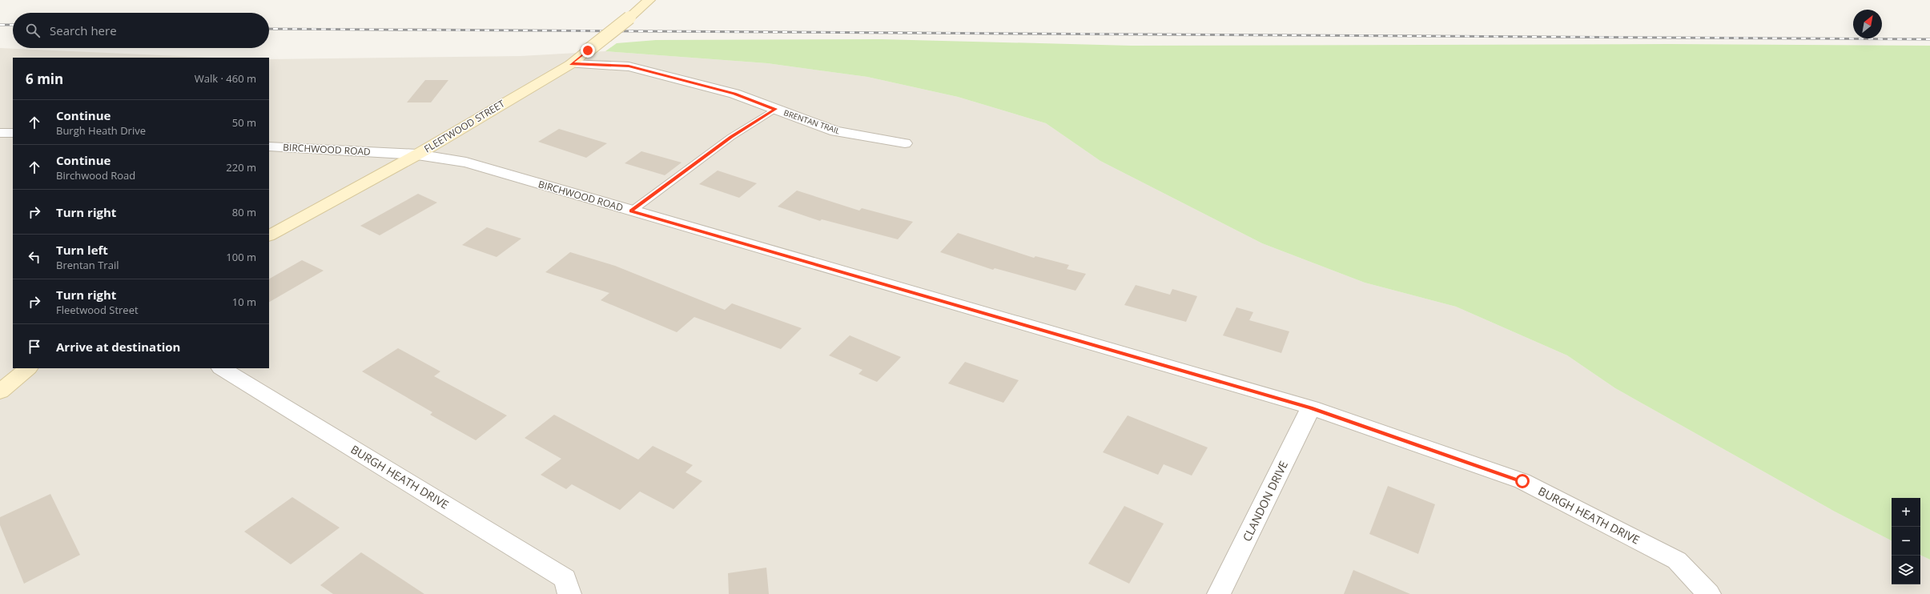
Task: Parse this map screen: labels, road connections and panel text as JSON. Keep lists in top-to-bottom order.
{
  "streets": {
    "street": [
      "BRENTAN TRAIL",
      "FLEETWOOD STREET",
      "BIRCHWOOD ROAD",
      "BURGH HEATH DRIVE",
      "CLANDON DRIVE"
    ]
  },
  "crossings": [
    ["BRENTAN TRAIL", "FLEETWOOD STREET"],
    ["FLEETWOOD STREET", "BIRCHWOOD ROAD"],
    ["BIRCHWOOD ROAD", "BURGH HEATH DRIVE"],
    ["BIRCHWOOD ROAD", "CLANDON DRIVE"],
    ["BURGH HEATH DRIVE", "CLANDON DRIVE"]
  ],
  "north": "top right",
  "page": {
    "search": "Search here",
    "heading": ["6 min", "Walk · 460 m"],
    "list": [
      ["Continue", "Burgh Heath Drive", "50 m"],
      ["Continue", "Birchwood Road", "220 m"],
      ["Turn right", "80 m"],
      ["Turn left", "Brentan Trail", "100 m"],
      ["Turn right", "Fleetwood Street", "10 m"],
      "Arrive at destination"
    ],
    "map_buttons": ["+", "−"]
  }
}
